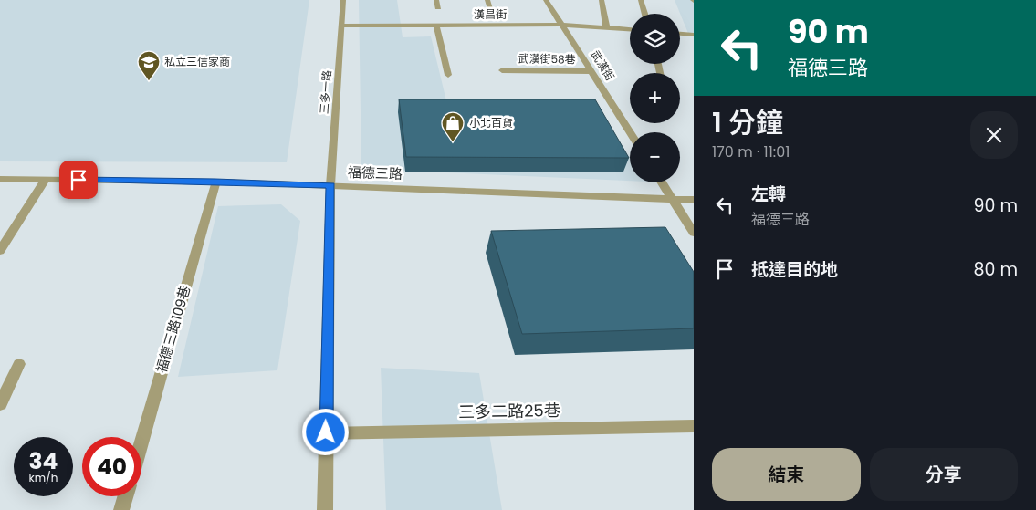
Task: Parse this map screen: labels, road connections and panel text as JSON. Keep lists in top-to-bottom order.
{
  "streets": {
    "street": [
      "漢昌街",
      "武漢街58巷",
      "武漢街",
      "三多一路",
      "福德三路",
      "福德三路109巷",
      "三多二路25巷"
    ]
  },
  "crossings": [
    ["漢昌街", "武漢街"],
    ["漢昌街", "三多一路"],
    ["武漢街58巷", "武漢街"],
    ["三多一路", "福德三路"],
    ["三多一路", "三多二路25巷"],
    ["福德三路", "福德三路109巷"]
  ],
  "places": {
    "school or university": ["私立三信家商"],
    "shop": ["小北百貨"]
  },
  "page": {
    "turn": ["90 m", "福德三路"],
    "map_buttons": ["+", "−"],
    "heading": ["1 分鐘", "170 m · 11:01"],
    "list": [
      {
        "name": "左轉",
        "note": "福德三路",
        "value": "90 m"
      },
      {
        "name": "抵達目的地",
        "value": "80 m"
      }
    ],
    "speed": "34 km/h",
    "limit": "40",
    "buttons": ["結束", "分享"]
  }
}
